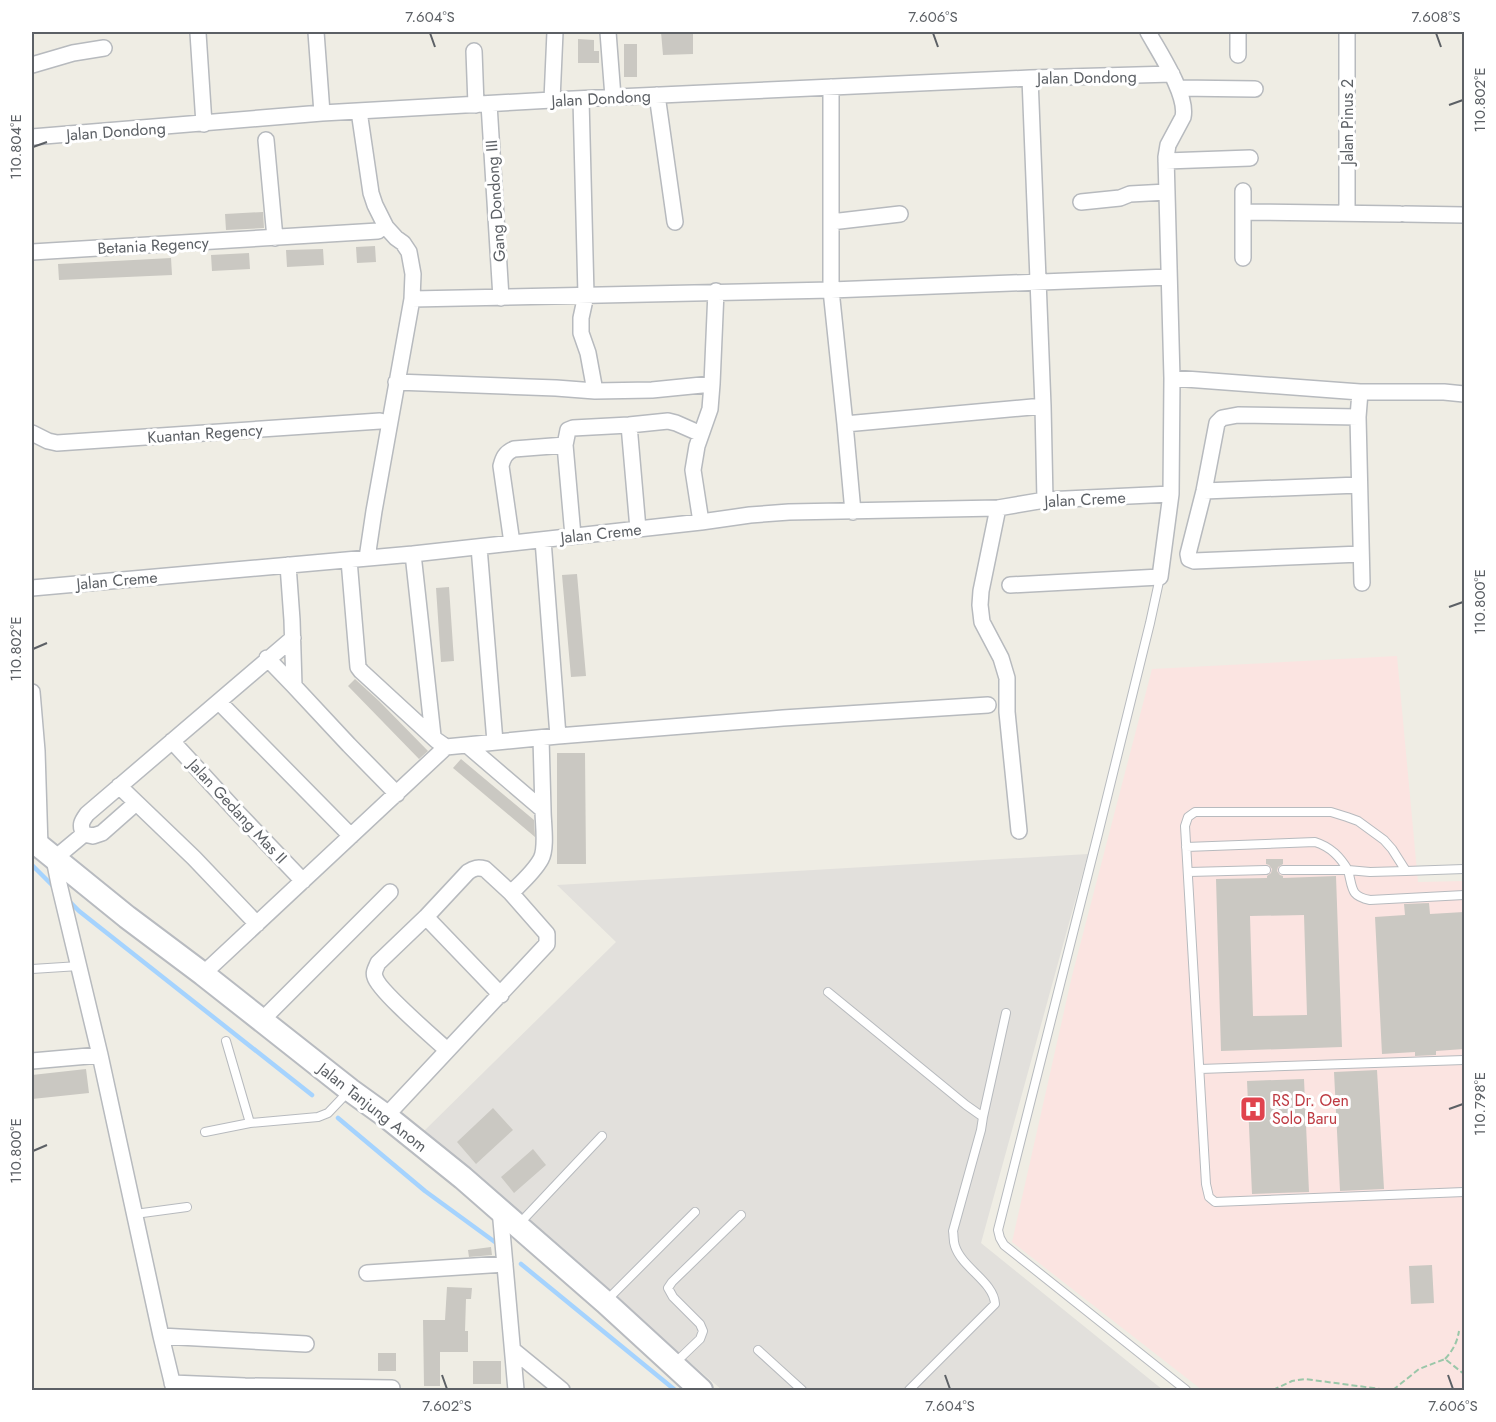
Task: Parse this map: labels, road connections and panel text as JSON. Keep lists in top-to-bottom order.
{
  "streets": {
    "main road": ["Jalan Tanjung Anom"],
    "street": [
      "Jalan Dondong",
      "Jalan Pinus 2",
      "Gang Dondong III",
      "Betania Regency",
      "Kuantan Regency",
      "Jalan Creme",
      "Jalan Gedang Mas II"
    ]
  },
  "crossings": [
    ["Jalan Dondong", "Gang Dondong III"]
  ],
  "places": {
    "hospital": ["RS Dr. Oen Solo Baru"]
  },
  "coordinates": [
    "7.604°S",
    "7.606°S",
    "7.608°S",
    "110.802°E",
    "110.804°E",
    "110.800°E",
    "110.798°E",
    "7.602°S"
  ]
}
